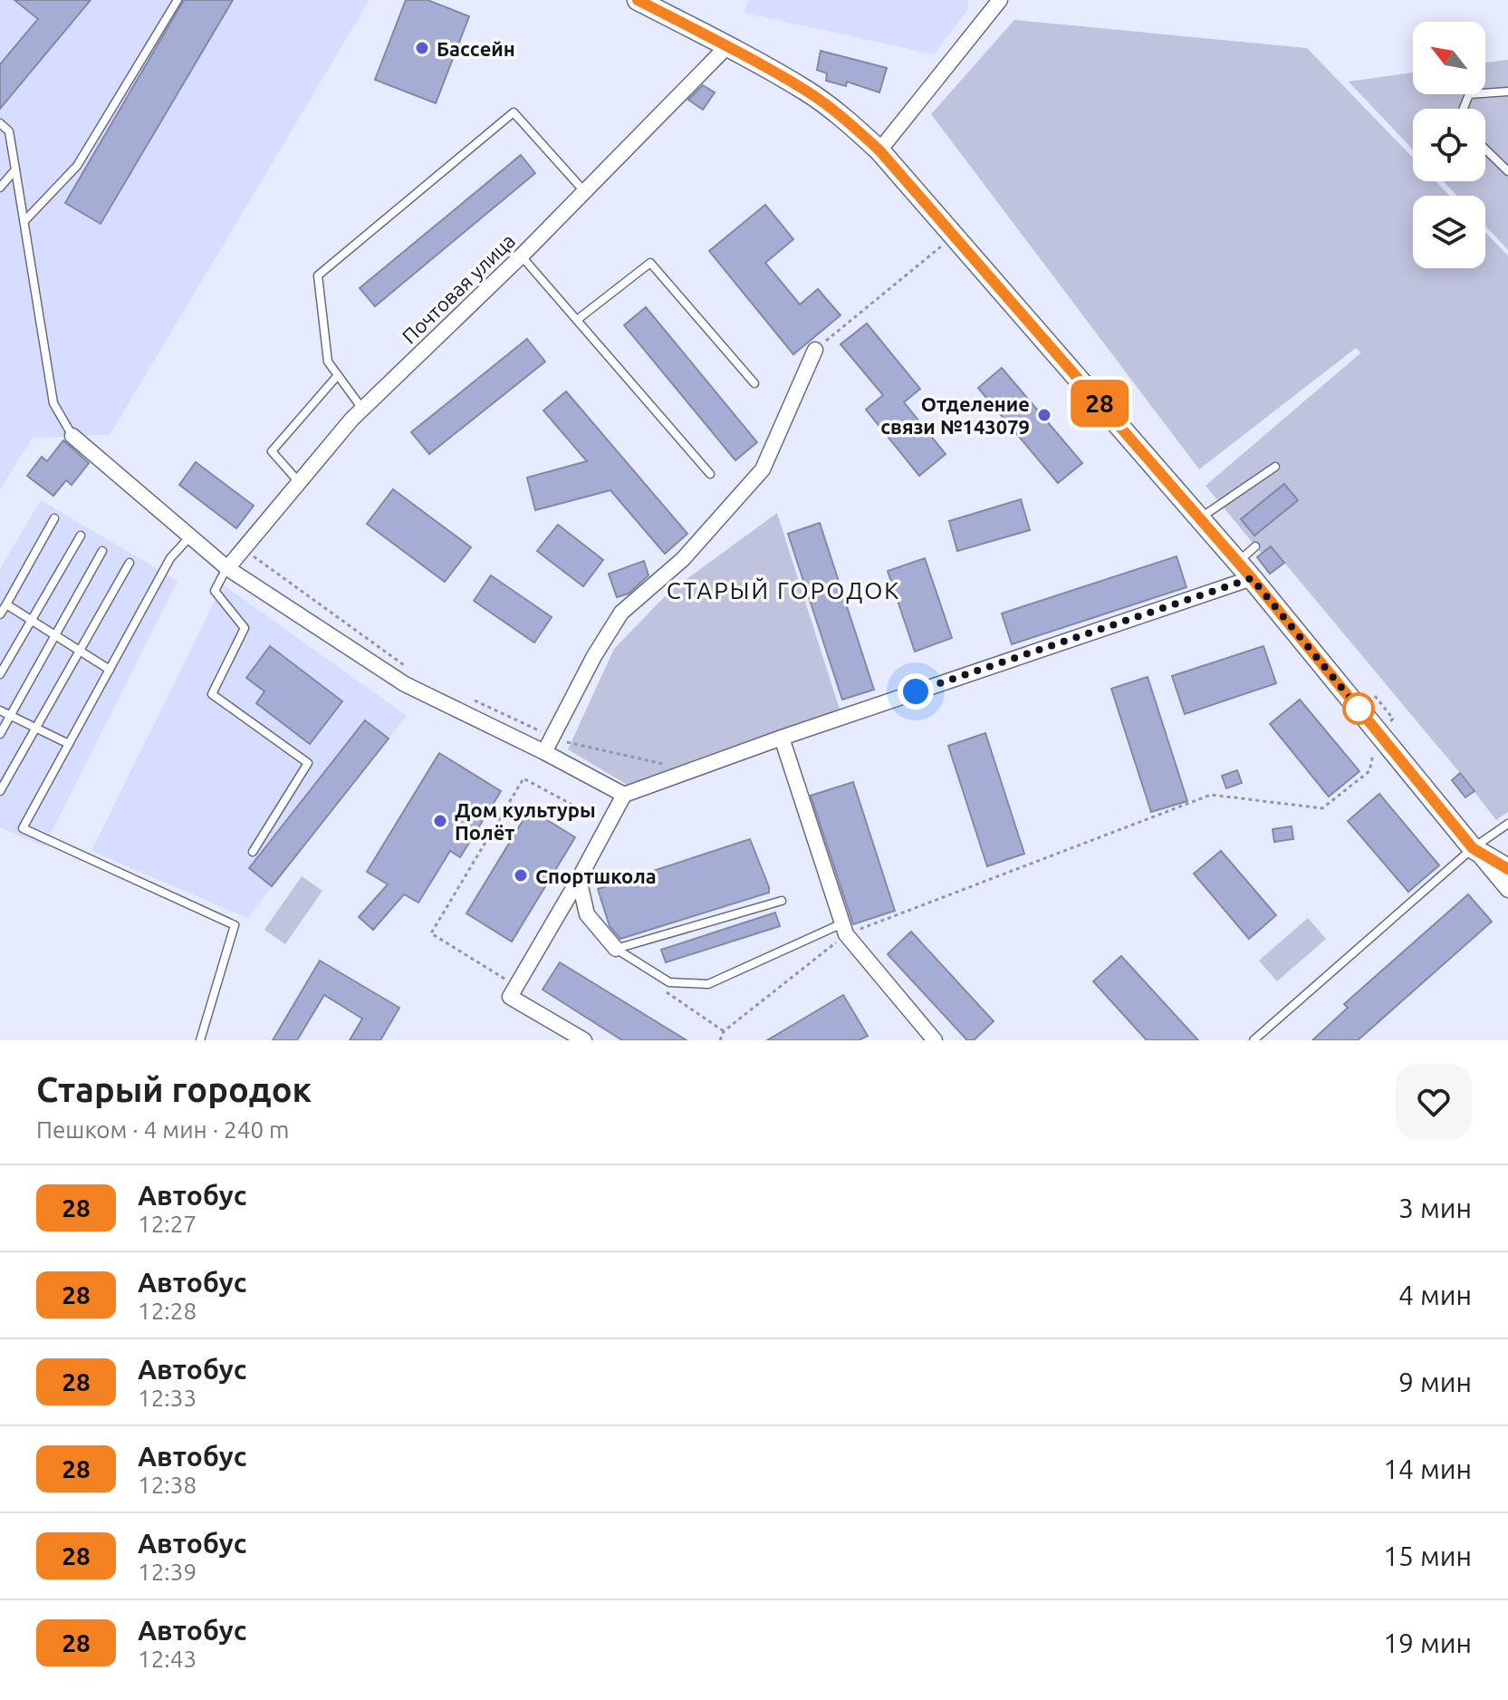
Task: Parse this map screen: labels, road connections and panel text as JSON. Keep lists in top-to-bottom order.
{
  "streets": {
    "street": ["Почтовая улица"]
  },
  "districts": ["СТАРЫЙ ГОРОДОК"],
  "places": [
    "Бассейн",
    "Отделение связи №143079",
    "Дом культуры Полёт",
    "Спортшкола"
  ],
  "lines": ["bus line 28"],
  "north": "top left",
  "page": {
    "on_map": "28",
    "heading": ["Старый городок", "Пешком · 4 мин · 240 m"],
    "list": [
      {
        "mark": "28",
        "name": "Автобус",
        "note": "12:27",
        "value": "3 мин"
      },
      {
        "mark": "28",
        "name": "Автобус",
        "note": "12:28",
        "value": "4 мин"
      },
      {
        "mark": "28",
        "name": "Автобус",
        "note": "12:33",
        "value": "9 мин"
      },
      {
        "mark": "28",
        "name": "Автобус",
        "note": "12:38",
        "value": "14 мин"
      },
      {
        "mark": "28",
        "name": "Автобус",
        "note": "12:39",
        "value": "15 мин"
      },
      {
        "mark": "28",
        "name": "Автобус",
        "note": "12:43",
        "value": "19 мин"
      }
    ]
  }
}
